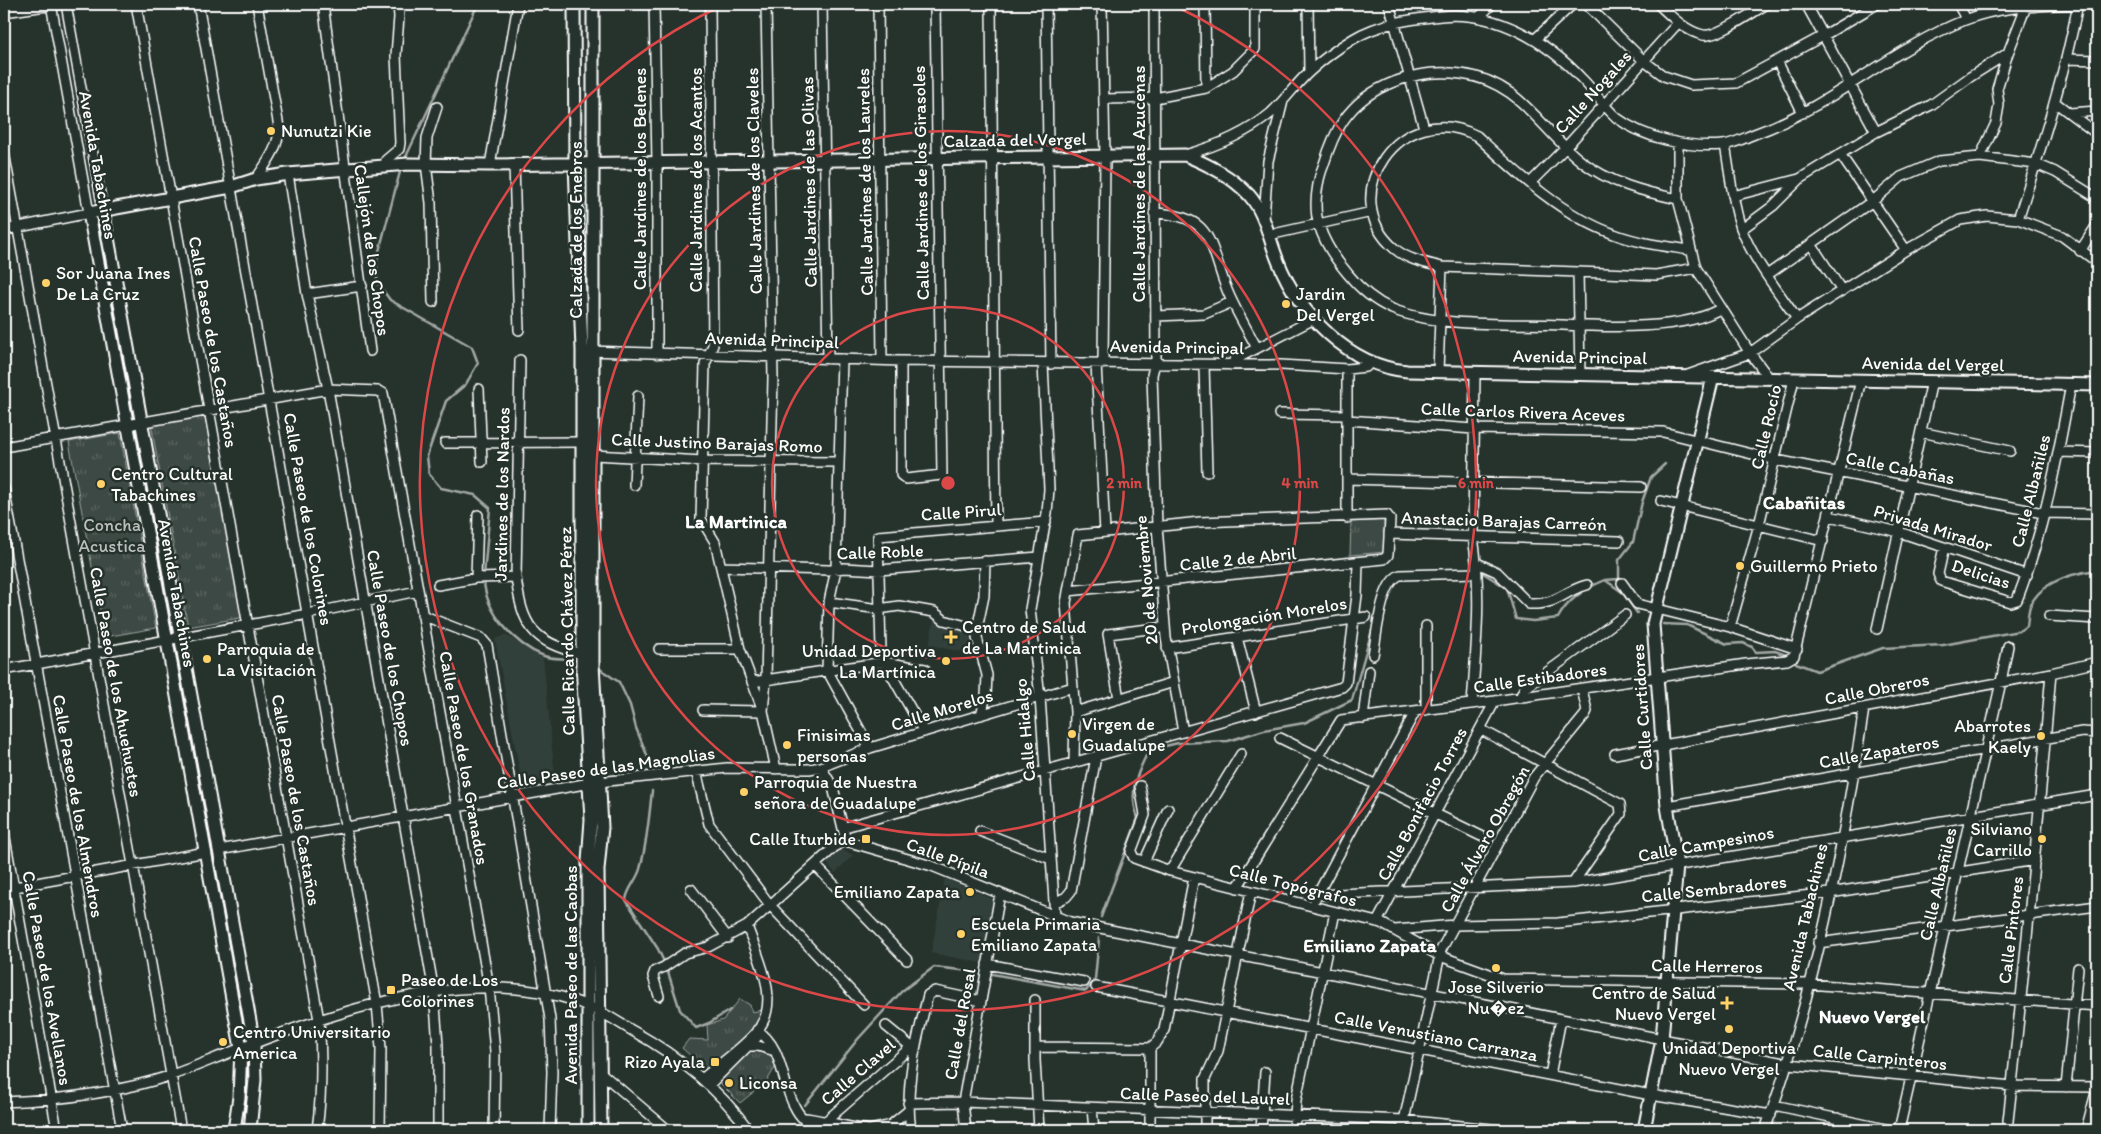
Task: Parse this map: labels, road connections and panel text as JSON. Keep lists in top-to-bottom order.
{
  "streets": {
    "street": [
      "Calle Nogales",
      "Calzada del Vergel",
      "Avenida Tabachines",
      "Calle Jardines de los Belenes",
      "Calle Jardines de los Acantos",
      "Calle Jardines de los Claveles",
      "Calle Jardines de las Olivas",
      "Calle Jardines de los Laureles",
      "Calle Jardines de los Girasoles",
      "Calle Jardines de las Azucenas",
      "Calzada de los Enebros",
      "Callejón de los Chopos",
      "Avenida Principal",
      "Calle Paseo de los Castaños",
      "Avenida del Vergel",
      "Calle Carlos Rivera Aceves",
      "Calle Rocío",
      "Calle Justino Barajas Romo",
      "Calle Cabañas",
      "Calle Albañiles",
      "Jardines de los Nardos",
      "Calle Pirul",
      "Calle Paseo de los Colorines",
      "Anastacio Barajas Carreón",
      "Privada Mirador",
      "Calle Roble",
      "Calle 2 de Abril",
      "Delicias",
      "20 de Noviembre",
      "Prolongación Morelos",
      "Calle Ricardo Chávez Pérez",
      "Calle Paseo de los Chopos",
      "Calle Estibadores",
      "Calle Paseo de los Ahuehuetes",
      "Calle Obreros",
      "Calle Curtidores",
      "Calle Morelos",
      "Calle Hidalgo",
      "Calle Zapateros",
      "Calle Paseo de los Granados",
      "Calle Paseo de las Magnolias",
      "Calle Bonifacio Torres",
      "Calle Paseo de los Almendros",
      "Calle Álvaro Obregón",
      "Calle Campesinos",
      "Calle Pípila",
      "Calle Topógrafos",
      "Calle Sembradores",
      "Calle Pintores",
      "Calle Herreros",
      "Avenida Paseo de las Caobas",
      "Calle Paseo de los Avellanos",
      "Calle del Rosal",
      "Calle Venustiano Carranza",
      "Calle Carpinteros",
      "Calle Clavel",
      "Calle Paseo del Laurel"
    ]
  },
  "crossings": [
    ["Calzada del Vergel", "Avenida Tabachines"],
    ["Calzada del Vergel", "Calle Jardines de los Belenes"],
    ["Calzada del Vergel", "Calle Jardines de los Acantos"],
    ["Calzada del Vergel", "Calle Jardines de los Claveles"],
    ["Calzada del Vergel", "Calle Jardines de las Olivas"],
    ["Calzada del Vergel", "Calle Jardines de los Laureles"],
    ["Calzada del Vergel", "Calle Jardines de los Girasoles"],
    ["Calzada del Vergel", "Calle Jardines de las Azucenas"],
    ["Calzada del Vergel", "Calzada de los Enebros"],
    ["Calzada del Vergel", "Callejón de los Chopos"],
    ["Calzada del Vergel", "Calle Paseo de los Castaños"],
    ["Calzada del Vergel", "Calle Paseo de los Colorines"],
    ["Calzada del Vergel", "Calle Paseo de los Chopos"],
    ["Calzada del Vergel", "Calle Hidalgo"],
    ["Avenida Tabachines", "Calle Obreros"],
    ["Avenida Tabachines", "Calle Zapateros"],
    ["Avenida Tabachines", "Calle Paseo de las Magnolias"],
    ["Avenida Tabachines", "Calle Campesinos"],
    ["Avenida Tabachines", "Calle Sembradores"],
    ["Avenida Tabachines", "Calle Herreros"],
    ["Avenida Tabachines", "Calle Venustiano Carranza"],
    ["Avenida Tabachines", "Calle Carpinteros"],
    ["Calle Jardines de los Belenes", "Avenida Principal"],
    ["Calle Jardines de los Acantos", "Calle Jardines de los Claveles"],
    ["Calle Jardines de los Acantos", "Avenida Principal"],
    ["Calle Jardines de los Acantos", "Calle Justino Barajas Romo"],
    ["Calle Jardines de los Acantos", "Calle Roble"],
    ["Calle Jardines de los Claveles", "Avenida Principal"],
    ["Calle Jardines de los Claveles", "Calle Justino Barajas Romo"],
    ["Calle Jardines de los Claveles", "Calle Roble"],
    ["Calle Jardines de las Olivas", "Avenida Principal"],
    ["Calle Jardines de los Laureles", "Avenida Principal"],
    ["Calle Jardines de los Girasoles", "Avenida Principal"],
    ["Calle Jardines de las Azucenas", "Avenida Principal"],
    ["Calle Jardines de las Azucenas", "20 de Noviembre"],
    ["Calzada de los Enebros", "Avenida Principal"],
    ["Calzada de los Enebros", "Calle Justino Barajas Romo"],
    ["Calzada de los Enebros", "Calle Ricardo Chávez Pérez"],
    ["Avenida Principal", "Avenida del Vergel"],
    ["Avenida Principal", "20 de Noviembre"],
    ["Avenida Principal", "Calle Curtidores"],
    ["Avenida Principal", "Calle Hidalgo"],
    ["Calle Paseo de los Castaños", "Calle Paseo de las Magnolias"],
    ["Avenida del Vergel", "Calle Rocío"],
    ["Avenida del Vergel", "Calle Albañiles"],
    ["Calle Carlos Rivera Aceves", "Calle Cabañas"],
    ["Calle Carlos Rivera Aceves", "Calle Curtidores"],
    ["Calle Rocío", "Calle Cabañas"],
    ["Calle Justino Barajas Romo", "Calle Ricardo Chávez Pérez"],
    ["Calle Cabañas", "Calle Albañiles"],
    ["Calle Cabañas", "Calle Curtidores"],
    ["Calle Albañiles", "Privada Mirador"],
    ["Calle Albañiles", "Delicias"],
    ["Calle Albañiles", "Calle Obreros"],
    ["Calle Albañiles", "Calle Zapateros"],
    ["Calle Albañiles", "Calle Campesinos"],
    ["Calle Albañiles", "Calle Sembradores"],
    ["Calle Albañiles", "Calle Herreros"],
    ["Calle Albañiles", "Calle Carpinteros"],
    ["Jardines de los Nardos", "Calle Ricardo Chávez Pérez"],
    ["Calle Pirul", "Calle Roble"],
    ["Calle Pirul", "Calle Hidalgo"],
    ["Calle Paseo de los Colorines", "Calle Paseo de las Magnolias"],
    ["Anastacio Barajas Carreón", "Calle 2 de Abril"],
    ["Privada Mirador", "Delicias"],
    ["Calle Roble", "Calle Hidalgo"],
    ["Calle 2 de Abril", "20 de Noviembre"],
    ["20 de Noviembre", "Prolongación Morelos"],
    ["Calle Ricardo Chávez Pérez", "Calle Paseo de las Magnolias"],
    ["Calle Ricardo Chávez Pérez", "Avenida Paseo de las Caobas"],
    ["Calle Paseo de los Chopos", "Calle Paseo de los Granados"],
    ["Calle Paseo de los Chopos", "Calle Paseo de las Magnolias"],
    ["Calle Estibadores", "Calle Curtidores"],
    ["Calle Estibadores", "Calle Bonifacio Torres"],
    ["Calle Estibadores", "Calle Álvaro Obregón"],
    ["Calle Obreros", "Calle Curtidores"],
    ["Calle Obreros", "Calle Pintores"],
    ["Calle Curtidores", "Calle Zapateros"],
    ["Calle Curtidores", "Calle Campesinos"],
    ["Calle Curtidores", "Calle Sembradores"],
    ["Calle Curtidores", "Calle Herreros"],
    ["Calle Curtidores", "Calle Venustiano Carranza"],
    ["Calle Curtidores", "Calle Carpinteros"],
    ["Calle Morelos", "Calle Hidalgo"],
    ["Calle Morelos", "Calle Paseo de las Magnolias"],
    ["Calle Hidalgo", "Calle Pípila"],
    ["Calle Zapateros", "Calle Pintores"],
    ["Calle Paseo de los Granados", "Calle Paseo de las Magnolias"],
    ["Calle Bonifacio Torres", "Calle Campesinos"],
    ["Calle Bonifacio Torres", "Calle Topógrafos"],
    ["Calle Álvaro Obregón", "Calle Campesinos"],
    ["Calle Álvaro Obregón", "Calle Pípila"],
    ["Calle Álvaro Obregón", "Calle Topógrafos"],
    ["Calle Álvaro Obregón", "Calle Sembradores"],
    ["Calle Álvaro Obregón", "Calle Herreros"],
    ["Calle Álvaro Obregón", "Calle Venustiano Carranza"],
    ["Calle Álvaro Obregón", "Calle Carpinteros"],
    ["Calle Álvaro Obregón", "Calle Paseo del Laurel"],
    ["Calle Campesinos", "Calle Pintores"],
    ["Calle Pípila", "Calle del Rosal"],
    ["Calle Pípila", "Calle Carpinteros"],
    ["Calle Topógrafos", "Calle Sembradores"],
    ["Calle Topógrafos", "Calle Herreros"],
    ["Calle Sembradores", "Calle Pintores"],
    ["Calle Pintores", "Calle Herreros"],
    ["Calle Pintores", "Calle Carpinteros"],
    ["Calle del Rosal", "Calle Paseo del Laurel"]
  ],
  "districts": [
    "Cabañitas",
    "La Martinica",
    "Emiliano Zapata",
    "Nuevo Vergel"
  ],
  "parks": ["Concha Acustica"],
  "places": {
    "other": [
      "Nunutzi Kie",
      "Sor Juana Ines De La Cruz",
      "Jardin Del Vergel",
      "Centro Cultural Tabachines",
      "Guillermo Prieto",
      "Parroquia de La Visitación",
      "Unidad Deportiva La Martínica",
      "Virgen de Guadalupe",
      "Abarrotes Kaely",
      "Finisimas personas",
      "Parroquia de Nuestra señora de Guadalupe",
      "Silviano Carrillo",
      "Emiliano Zapata",
      "Escuela Primaria Emiliano Zapata",
      "Jose Silverio Nu�ez",
      "Unidad Deportiva Nuevo Vergel",
      "Centro Universitario America",
      "Liconsa"
    ],
    "health": ["Centro de Salud de La Martinica", "Centro de Salud Nuevo Vergel"],
    "transit": ["Calle Iturbide", "Paseo de Los Colorines", "Rizo Ayala"]
  },
  "rings": ["2 min", "4 min", "6 min"]
}
